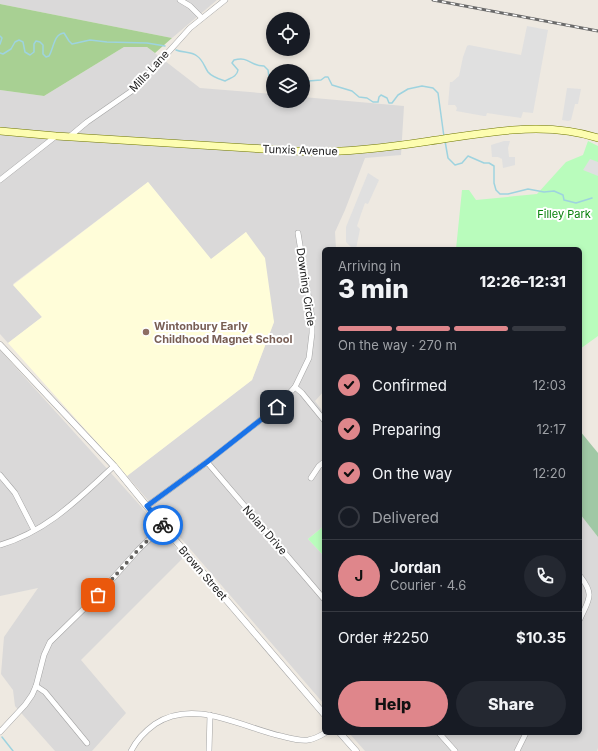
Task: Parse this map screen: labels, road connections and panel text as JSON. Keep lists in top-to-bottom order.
{
  "streets": {
    "main road": ["Tunxis Avenue"],
    "street": [
      "Mills Lane",
      "Downing Circle",
      "Nolan Drive",
      "Brown Street"
    ]
  },
  "crossings": [
    ["Mills Lane", "Tunxis Avenue"],
    ["Downing Circle", "Nolan Drive"],
    ["Downing Circle", "Brown Street"]
  ],
  "parks": ["Filley Park"],
  "places": ["Wintonbury Early Childhood Magnet School"],
  "page": {
    "heading": ["3 min", "Arriving in", "12:26–12:31"],
    "panel": [
      "Jordan",
      "Courier · 4.6",
      "Order #2250",
      "$10.35"
    ],
    "bar": "On the way · 270 m",
    "list": [
      ["Confirmed", "12:03"],
      ["Preparing", "12:17"],
      ["On the way", "12:20"],
      "Delivered"
    ],
    "round": "J",
    "buttons": ["Help", "Share"]
  }
}
